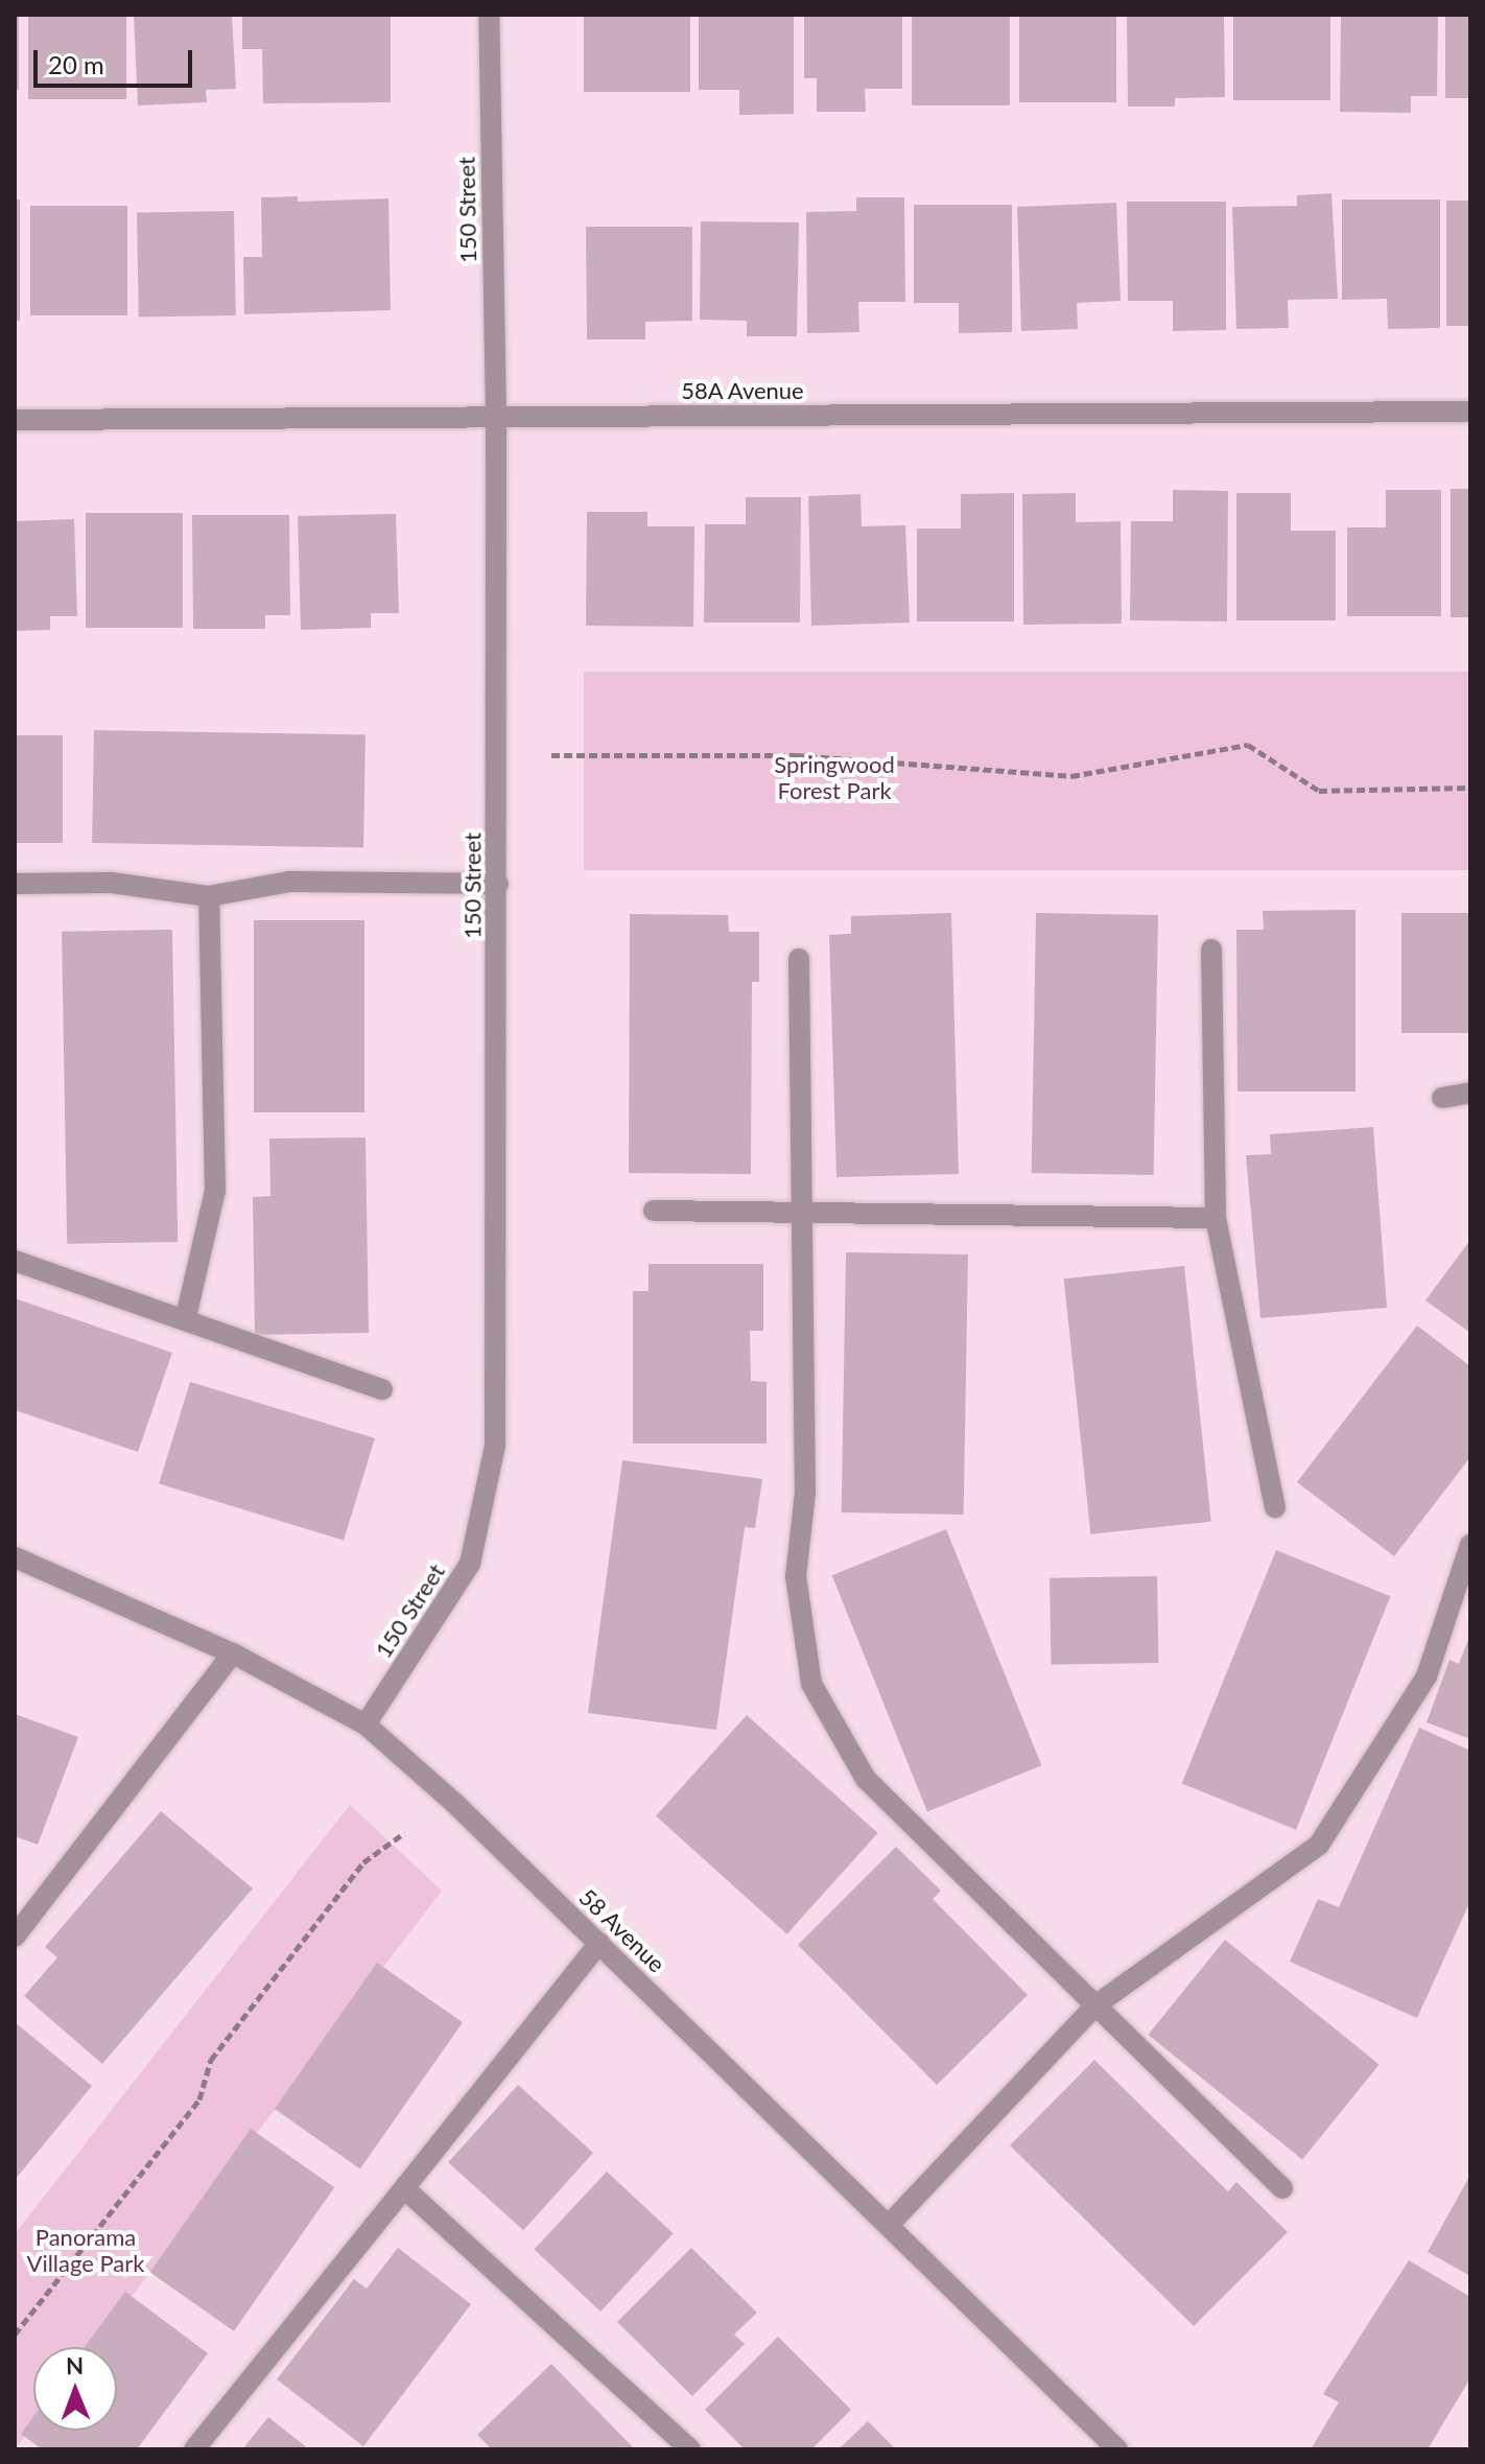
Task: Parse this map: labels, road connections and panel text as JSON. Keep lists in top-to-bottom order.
{
  "streets": {
    "street": ["150 Street", "58A Avenue", "58 Avenue"]
  },
  "crossings": [
    ["150 Street", "58A Avenue"],
    ["150 Street", "58 Avenue"]
  ],
  "parks": ["Springwood Forest Park", "Panorama Village Park"],
  "scale_bar": "20 m",
  "north": "top"
}
